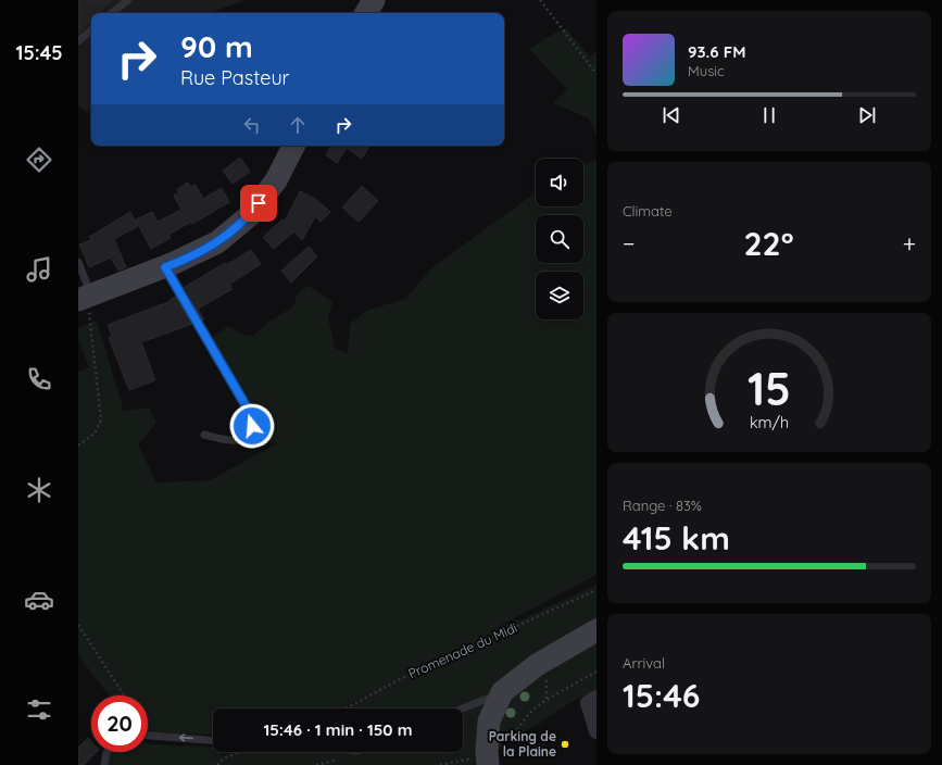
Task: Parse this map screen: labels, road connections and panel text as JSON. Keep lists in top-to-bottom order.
{
  "streets": {
    "path": ["Promenade du Midi"]
  },
  "places": ["Parking de la Plaine"],
  "page": {
    "tabs": "15:45",
    "turn": ["90 m", "Rue Pasteur"],
    "song": ["93.6 FM", "Music"],
    "tile": [
      "Climate",
      ["Range · 83%", "415 km"],
      ["Arrival", "15:46"]
    ],
    "heat": ["−", "22°", "+"],
    "limit": "20",
    "trip": "15:46 · 1 min · 150 m",
    "gauge": ["15", "km/h"]
  }
}
